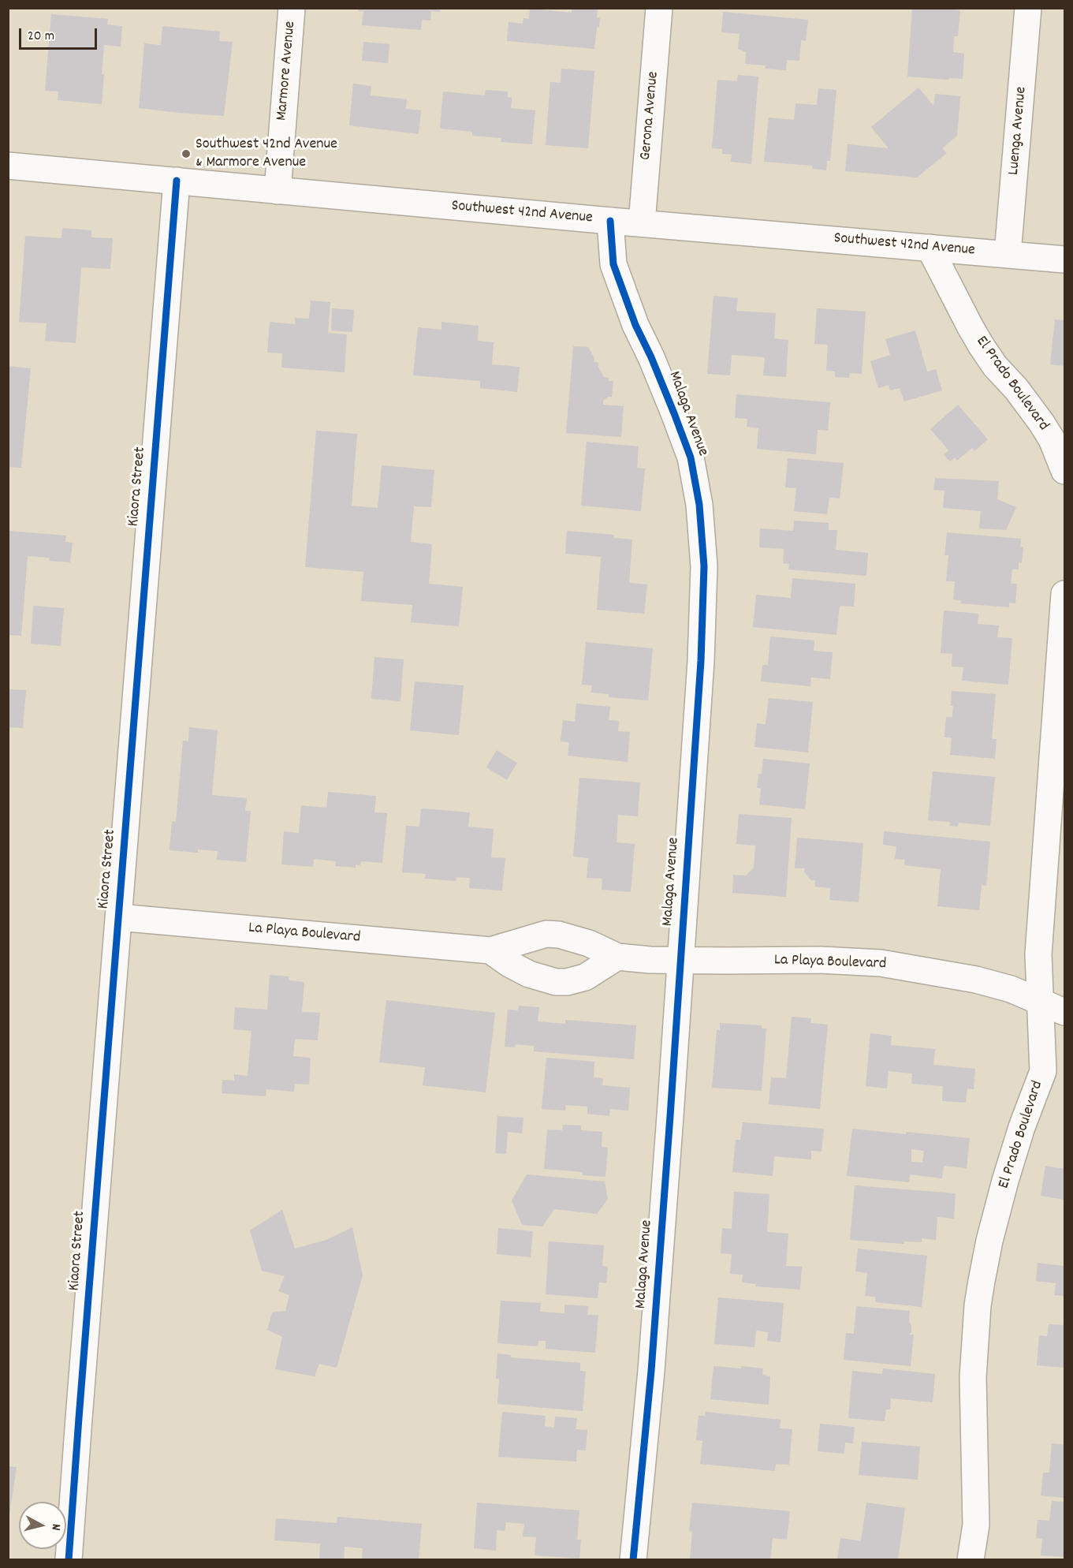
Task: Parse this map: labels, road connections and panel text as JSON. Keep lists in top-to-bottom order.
{
  "streets": {
    "street": [
      "Marmore Avenue",
      "Gerona Avenue",
      "Luenga Avenue",
      "Southwest 42nd Avenue",
      "El Prado Boulevard",
      "Malaga Avenue",
      "Kiaora Street",
      "La Playa Boulevard"
    ]
  },
  "crossings": [
    ["Marmore Avenue", "Southwest 42nd Avenue"],
    ["Gerona Avenue", "Southwest 42nd Avenue"],
    ["Luenga Avenue", "Southwest 42nd Avenue"],
    ["Southwest 42nd Avenue", "El Prado Boulevard"],
    ["Southwest 42nd Avenue", "Malaga Avenue"],
    ["Southwest 42nd Avenue", "Kiaora Street"],
    ["El Prado Boulevard", "La Playa Boulevard"],
    ["Malaga Avenue", "La Playa Boulevard"],
    ["Kiaora Street", "La Playa Boulevard"]
  ],
  "places": ["Southwest 42nd Avenue & Marmore Avenue"],
  "scale_bar": "20 m",
  "north": "right"
}
